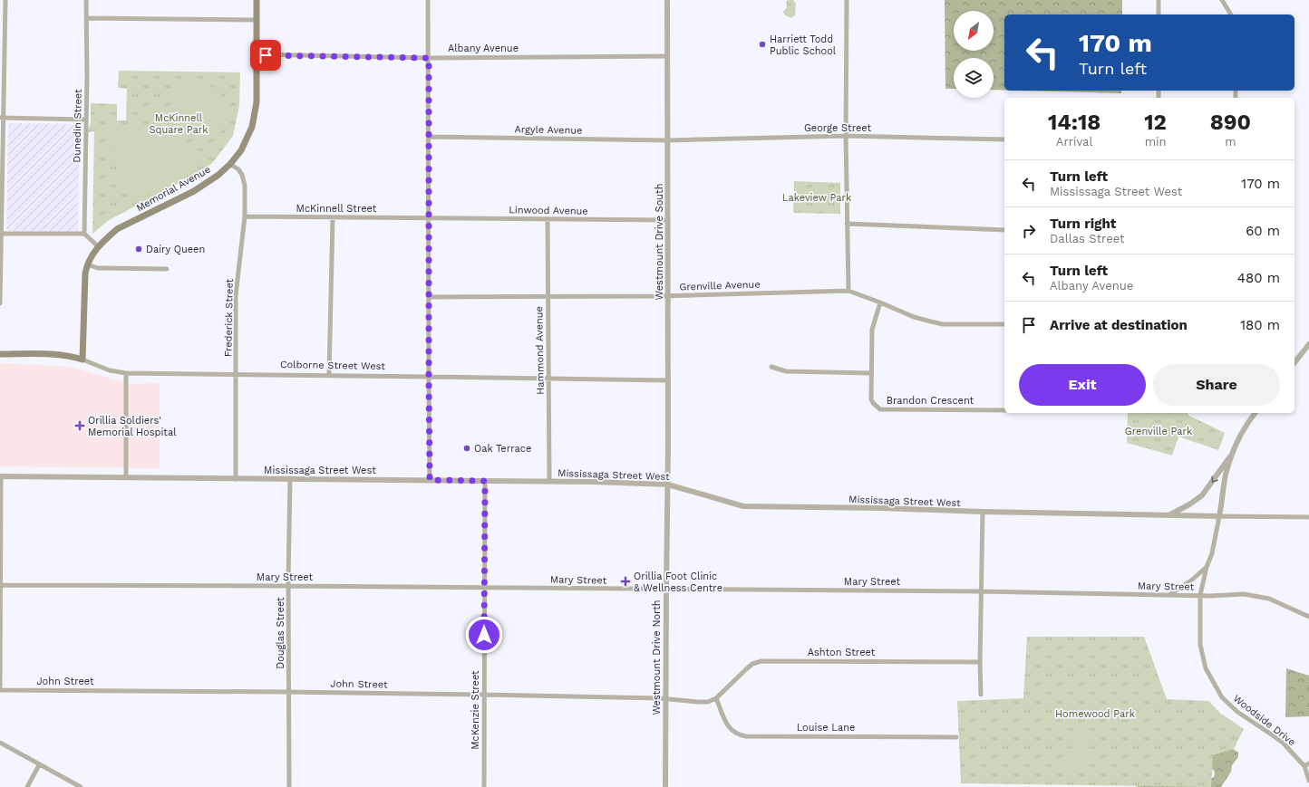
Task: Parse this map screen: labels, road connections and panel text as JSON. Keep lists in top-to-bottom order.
{
  "streets": {
    "main road": ["Memorial Avenue", "Colborne Street West"],
    "street": [
      "Albany Avenue",
      "Dunedin Street",
      "George Street",
      "Argyle Avenue",
      "McKinnell Street",
      "Linwood Avenue",
      "Westmount Drive South",
      "Grenville Avenue",
      "Frederick Street",
      "Hammond Avenue",
      "Brandon Crescent",
      "Mississaga Street West",
      "Mary Street",
      "Douglas Street",
      "Ashton Street",
      "Westmount Drive North",
      "John Street",
      "McKenzie Street",
      "Woodside Drive",
      "Louise Lane"
    ]
  },
  "crossings": [
    ["Albany Avenue", "Memorial Avenue"],
    ["Albany Avenue", "Westmount Drive South"],
    ["George Street", "Argyle Avenue"],
    ["George Street", "Westmount Drive South"],
    ["Argyle Avenue", "Westmount Drive South"],
    ["Memorial Avenue", "Frederick Street"],
    ["Memorial Avenue", "Colborne Street West"],
    ["McKinnell Street", "Linwood Avenue"],
    ["McKinnell Street", "Frederick Street"],
    ["Linwood Avenue", "Westmount Drive South"],
    ["Linwood Avenue", "Hammond Avenue"],
    ["Westmount Drive South", "Grenville Avenue"],
    ["Westmount Drive South", "Colborne Street West"],
    ["Westmount Drive South", "Mississaga Street West"],
    ["Westmount Drive South", "Westmount Drive North"],
    ["Grenville Avenue", "Hammond Avenue"],
    ["Grenville Avenue", "Brandon Crescent"],
    ["Frederick Street", "Colborne Street West"],
    ["Frederick Street", "Mississaga Street West"],
    ["Hammond Avenue", "Colborne Street West"],
    ["Hammond Avenue", "Mississaga Street West"],
    ["Mississaga Street West", "Douglas Street"],
    ["Mississaga Street West", "Westmount Drive North"],
    ["Mississaga Street West", "McKenzie Street"],
    ["Mississaga Street West", "Woodside Drive"],
    ["Mary Street", "Douglas Street"],
    ["Mary Street", "Westmount Drive North"],
    ["Mary Street", "McKenzie Street"],
    ["Mary Street", "Woodside Drive"],
    ["Douglas Street", "John Street"],
    ["Ashton Street", "John Street"],
    ["Ashton Street", "Louise Lane"],
    ["Westmount Drive North", "John Street"],
    ["John Street", "McKenzie Street"],
    ["John Street", "Louise Lane"]
  ],
  "parks": [
    "McKinnell Square Park",
    "Lakeview Park",
    "Grenville Park",
    "Homewood Park"
  ],
  "places": {
    "other": ["Harriett Todd Public School", "Dairy Queen", "Oak Terrace"],
    "health": ["Orillia Soldiers' Memorial Hospital", "Orillia Foot Clinic & Wellness Centre"]
  },
  "north": "bottom left",
  "page": {
    "turn": ["170 m", "Turn left"],
    "eta": [
      "14:18",
      "Arrival",
      "12",
      "min",
      "890",
      "m"
    ],
    "list": [
      {
        "name": "Turn left",
        "note": "Mississaga Street West",
        "value": "170 m"
      },
      {
        "name": "Turn right",
        "note": "Dallas Street",
        "value": "60 m"
      },
      {
        "name": "Turn left",
        "note": "Albany Avenue",
        "value": "480 m"
      },
      {
        "name": "Arrive at destination",
        "value": "180 m"
      }
    ],
    "buttons": ["Exit", "Share"]
  }
}
